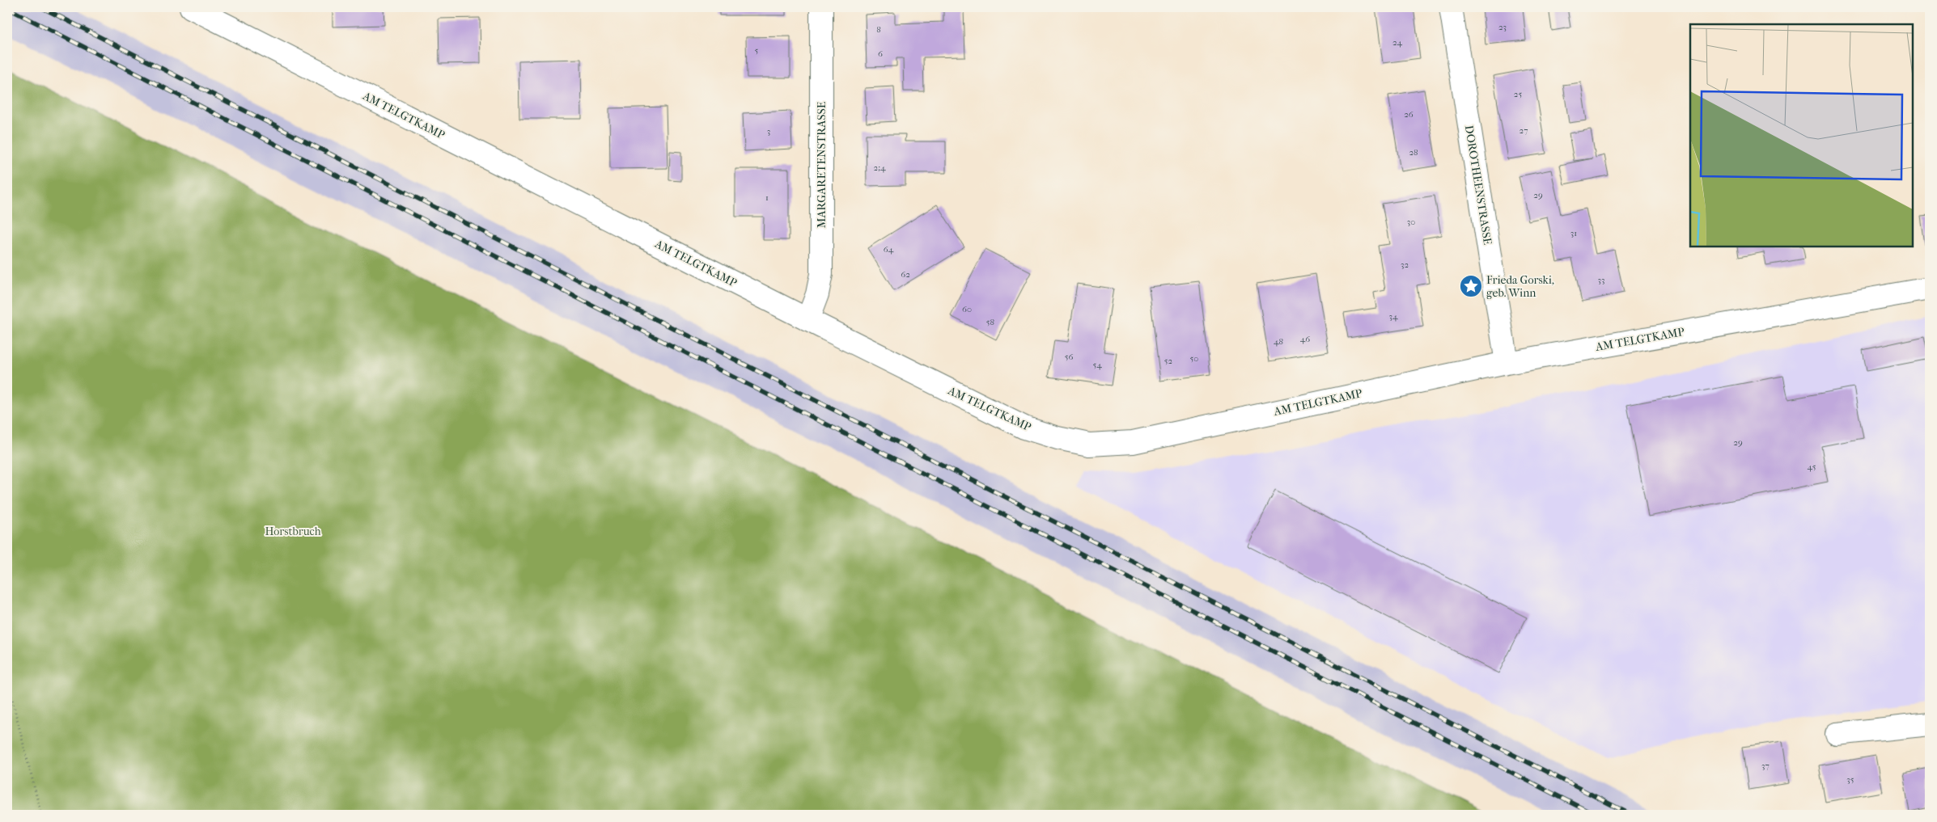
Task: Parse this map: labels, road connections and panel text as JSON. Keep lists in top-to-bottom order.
{
  "streets": {
    "street": ["AM TELGTKAMP", "MARGARETENSTRASSE", "DOROTHEENSTRASSE"]
  },
  "crossings": [
    ["AM TELGTKAMP", "MARGARETENSTRASSE"],
    ["AM TELGTKAMP", "DOROTHEENSTRASSE"]
  ],
  "parks": ["Horstbruch"],
  "places": {
    "place": ["Frieda Gorski, geb. Winn"]
  },
  "house_numbers": [
    "23",
    "8",
    "24",
    "5",
    "6",
    "25",
    "26",
    "27",
    "3",
    "28",
    "2;4",
    "29",
    "1",
    "30",
    "31",
    "64",
    "32",
    "62",
    "33",
    "60",
    "34",
    "58",
    "46",
    "48",
    "56",
    "50",
    "52",
    "54",
    "29",
    "45",
    "37",
    "35"
  ]
}
